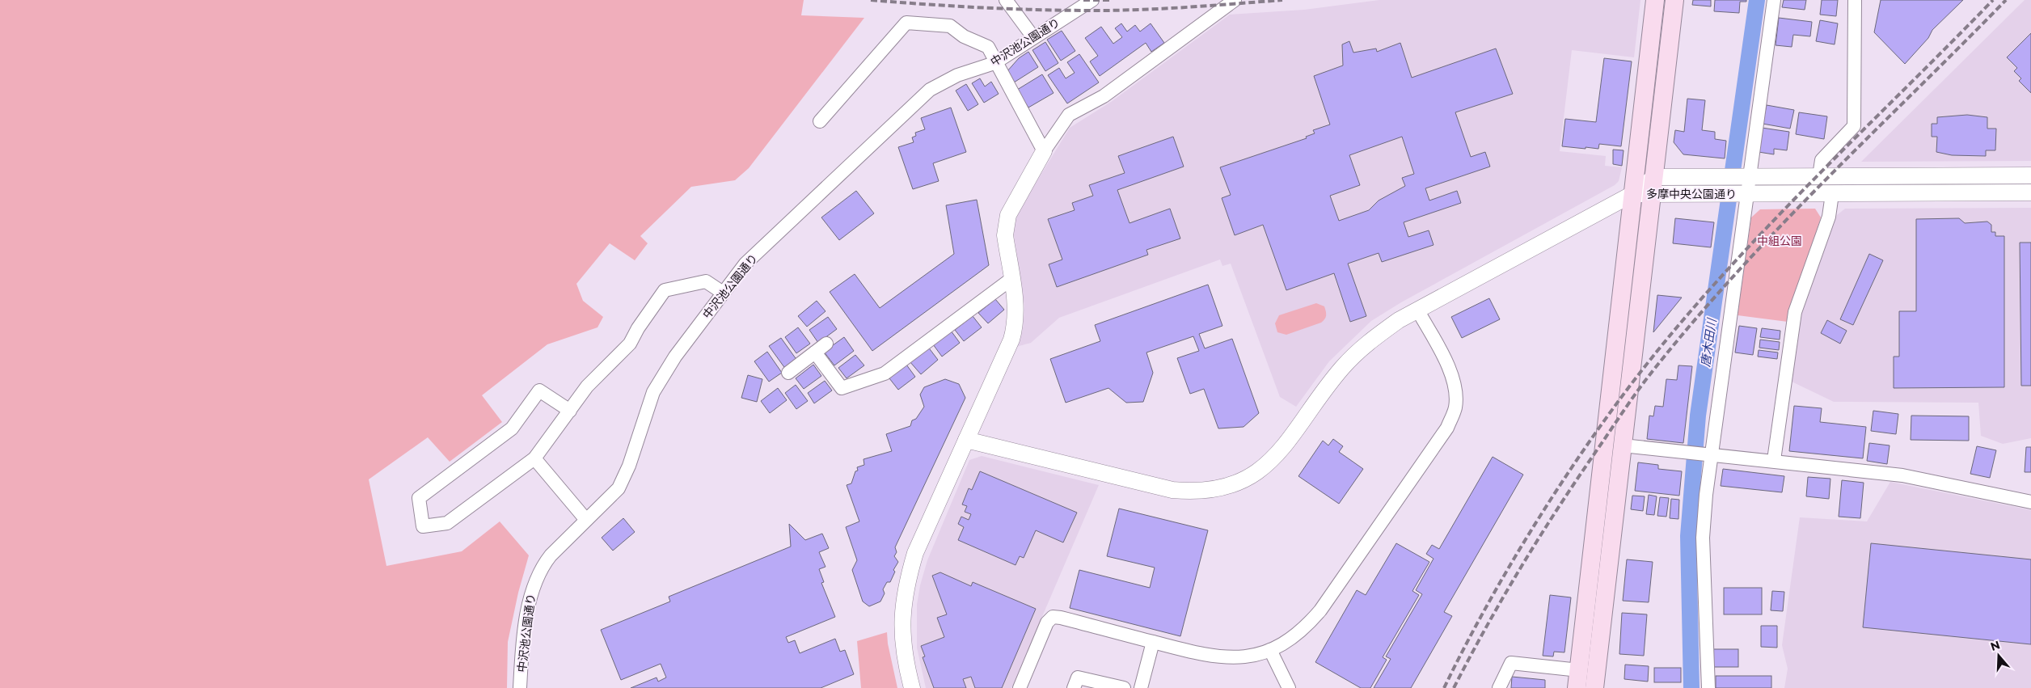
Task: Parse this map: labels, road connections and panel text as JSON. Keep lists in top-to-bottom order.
{
  "streets": {
    "street": ["中沢池公園通り", "多摩中央公園通り"]
  },
  "water": ["唐木田川"],
  "parks": ["中組公園"],
  "north": "top"
}
